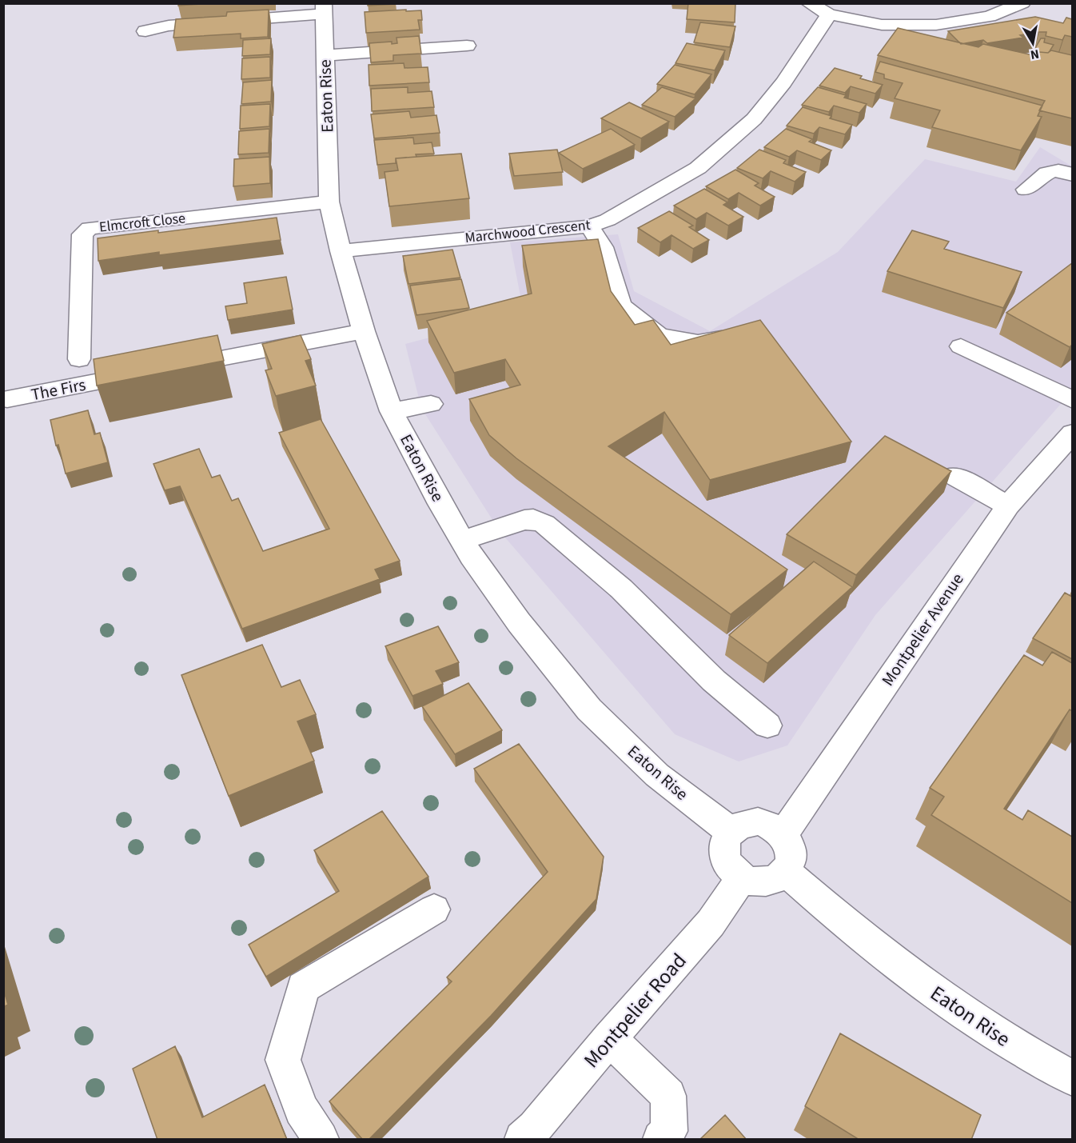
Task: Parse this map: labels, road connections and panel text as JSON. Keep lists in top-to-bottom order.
{
  "streets": {
    "street": [
      "Eaton Rise",
      "Elmcroft Close",
      "Marchwood Crescent",
      "The Firs",
      "Montpelier Avenue",
      "Montpelier Road"
    ]
  },
  "crossings": [
    ["Eaton Rise", "Elmcroft Close"],
    ["Eaton Rise", "Marchwood Crescent"],
    ["Eaton Rise", "The Firs"],
    ["Eaton Rise", "Montpelier Avenue"],
    ["Eaton Rise", "Montpelier Road"],
    ["Montpelier Avenue", "Montpelier Road"]
  ],
  "north": "bottom"
}
